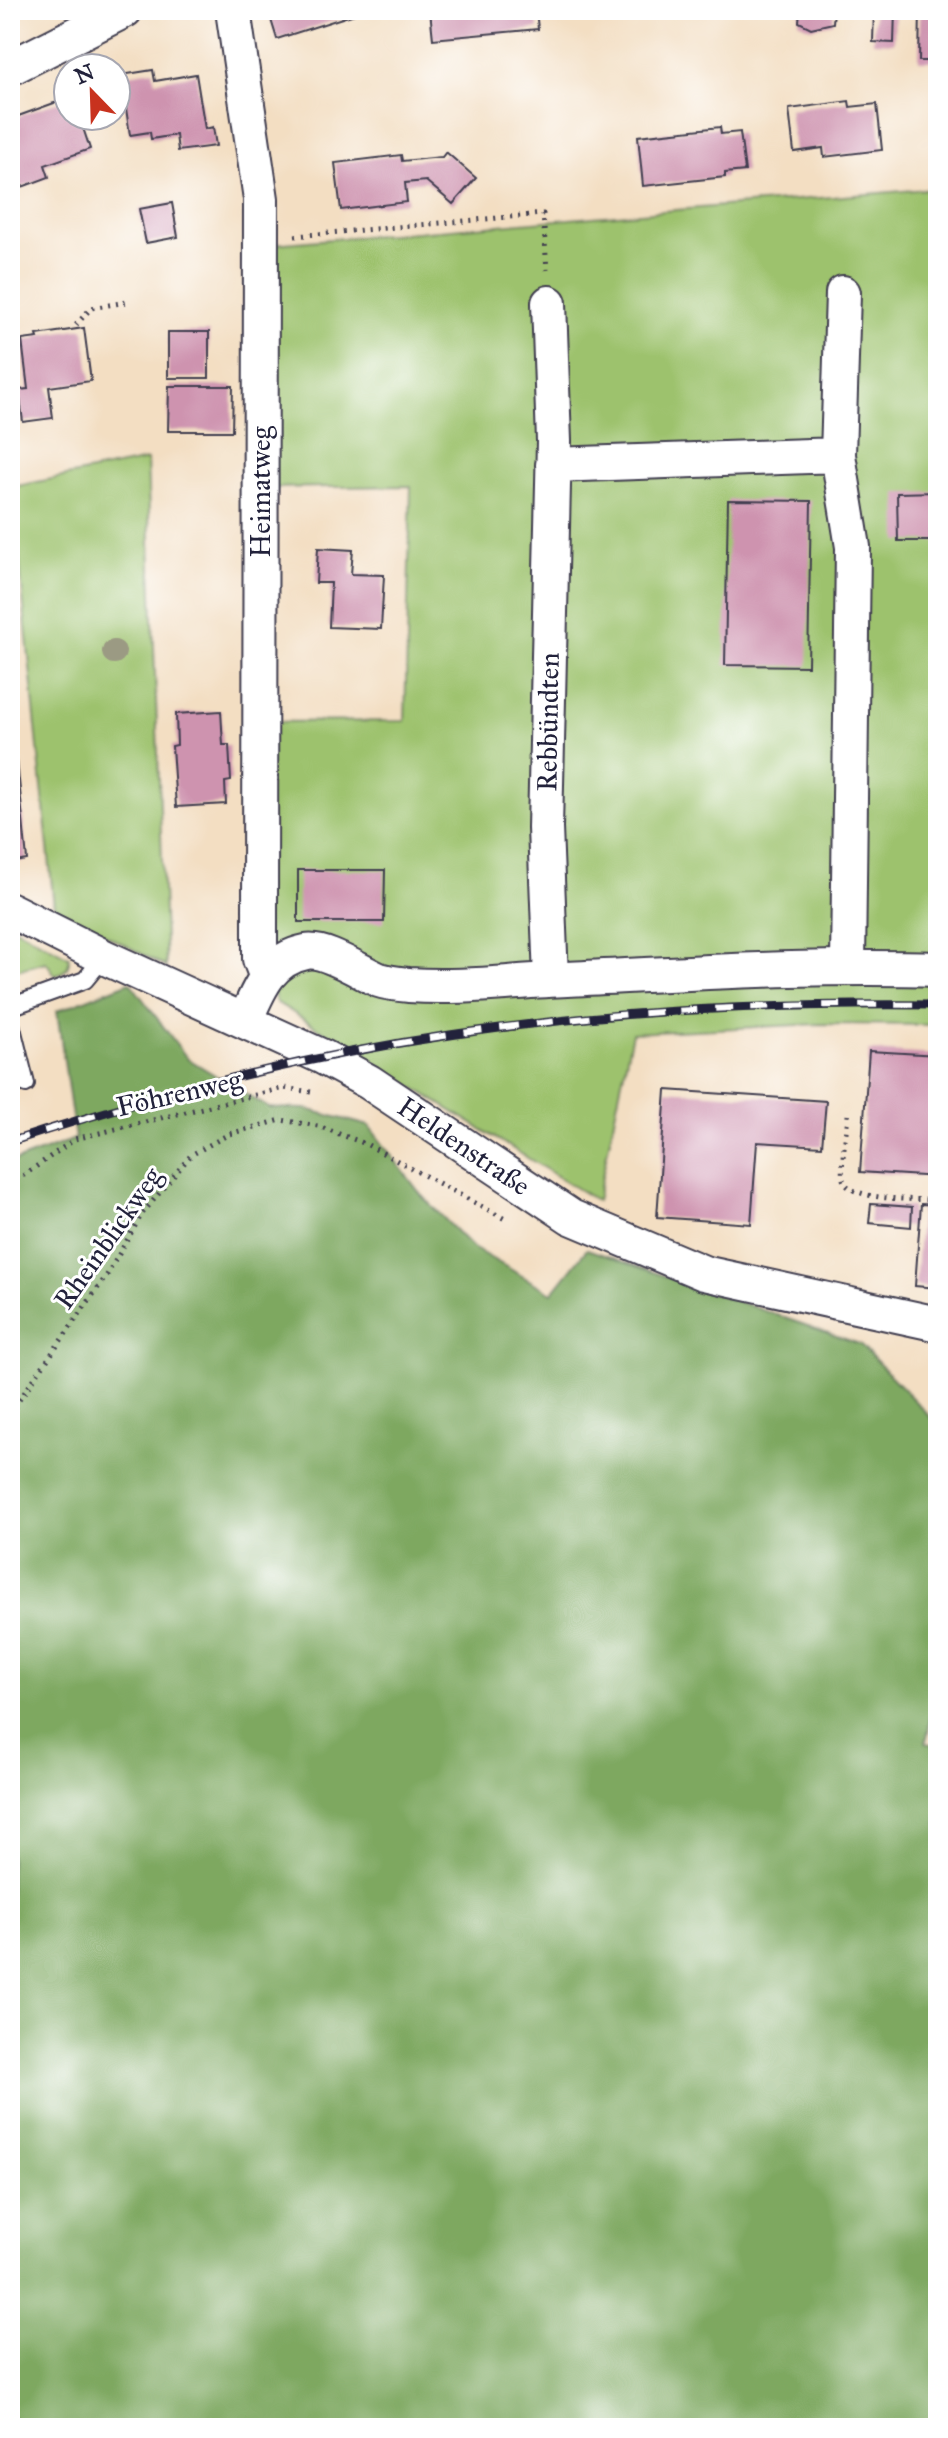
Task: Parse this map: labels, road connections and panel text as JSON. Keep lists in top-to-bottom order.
{
  "streets": {
    "street": ["Heimatweg", "Rebbündten", "Heldenstraße"],
    "path": ["Föhrenweg", "Rheinblickweg"]
  },
  "crossings": [
    ["Föhrenweg", "Heldenstraße"]
  ],
  "north": "top left"
}
